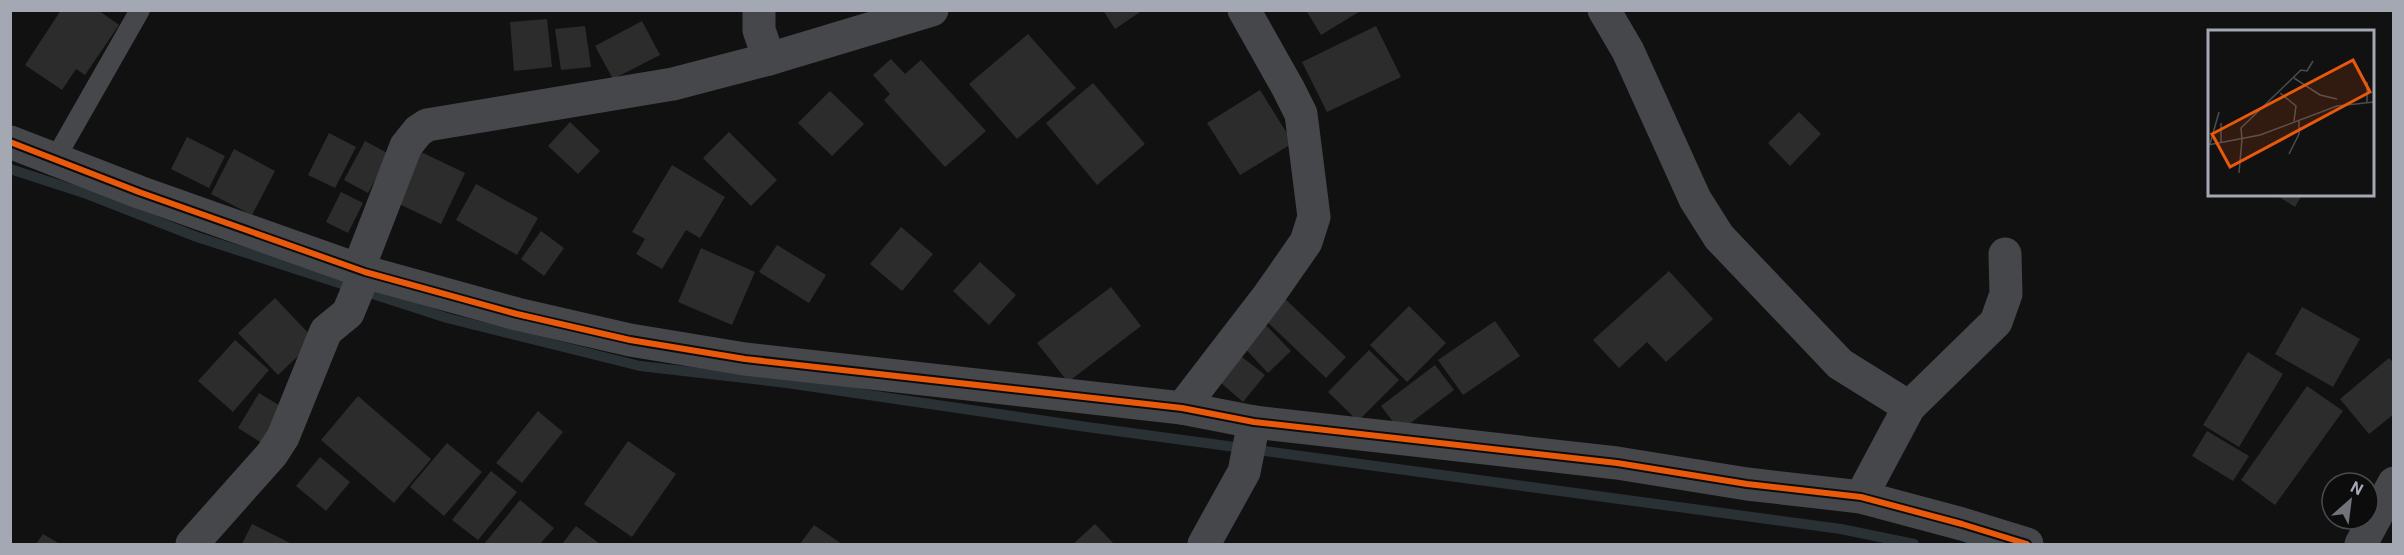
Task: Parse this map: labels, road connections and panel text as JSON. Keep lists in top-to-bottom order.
{
  "north": "top right"
}
